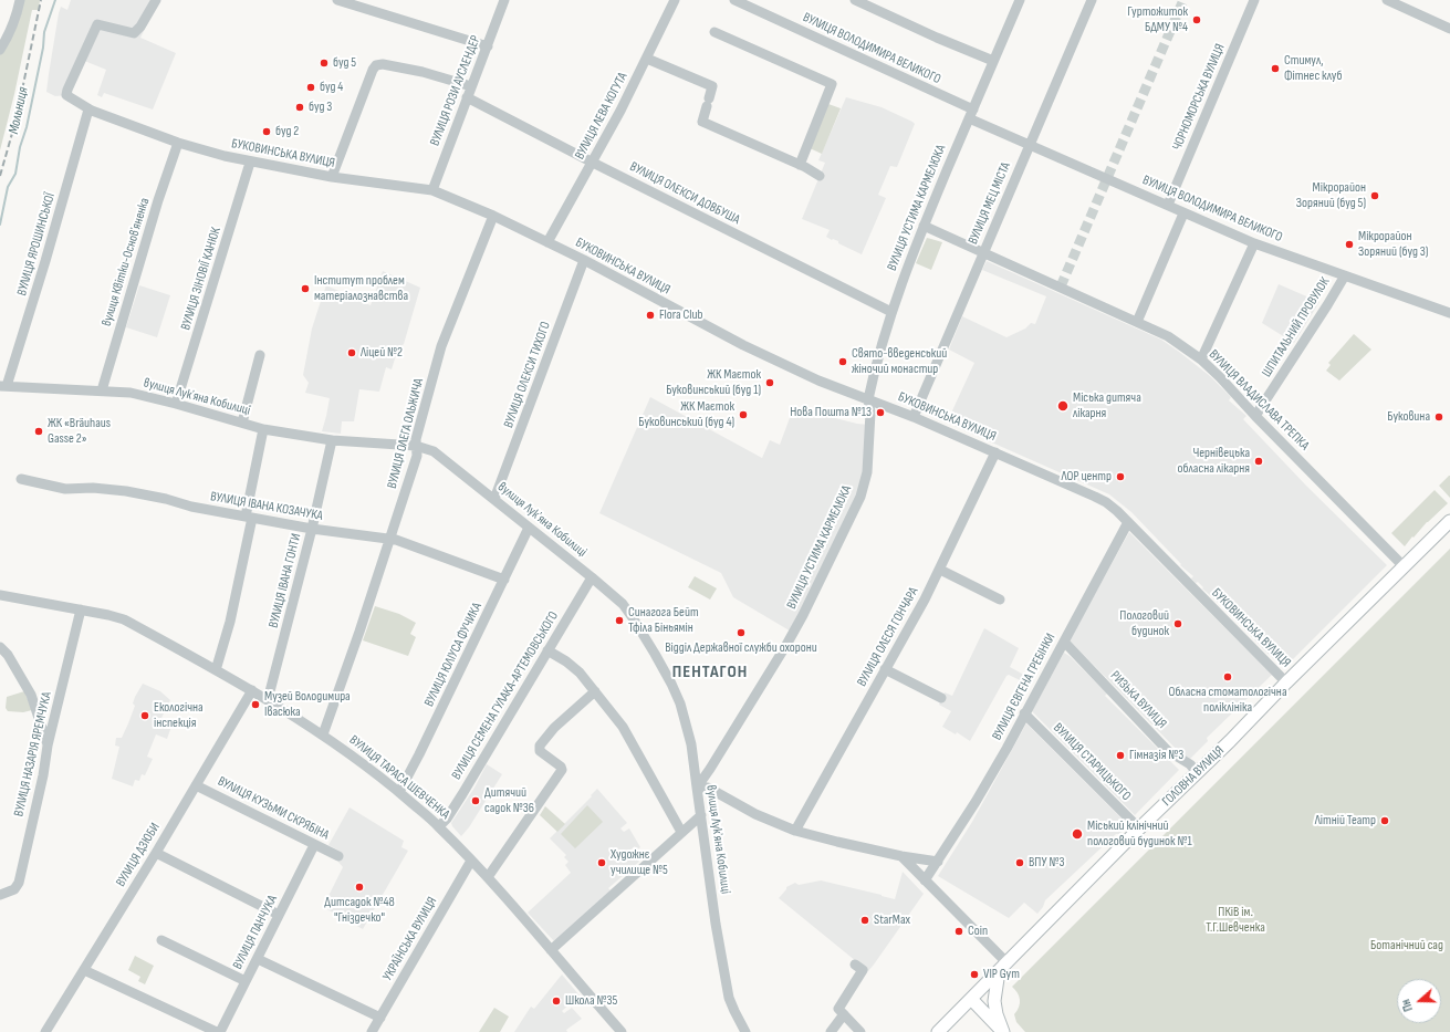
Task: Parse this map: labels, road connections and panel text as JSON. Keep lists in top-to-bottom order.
{
  "streets": {
    "main road": ["ГОЛОВНА ВУЛИЦЯ"],
    "street": [
      "ВУЛИЦЯ ВОЛОДИМИРА ВЕЛИКОГО",
      "ВУЛИЦЯ РОЗИ АУСЛЕНДЕР",
      "ЧОРНОМОРСЬКА ВУЛИЦЯ",
      "ВУЛИЦЯ ЛЕВА КОГУТА",
      "БУКОВИНСЬКА ВУЛИЦЯ",
      "ВУЛИЦЯ ОЛЕКСИ ДОВБУША",
      "ВУЛИЦЯ МЕЦ МІСТА",
      "ВУЛИЦЯ УСТИМА КАРМЕЛЮКА",
      "ВУЛИЦЯ ЯРОШИНСЬКОЇ",
      "вулиця Квітки-Основʼяненка",
      "ВУЛИЦЯ ЗІНОВІЇ КАНЮК",
      "ШПИТАЛЬНИЙ ПРОВУЛОК",
      "ВУЛИЦЯ ОЛЕКСИ ТИХОГО",
      "вулиця Лукʼяна Кобилиці",
      "ВУЛИЦЯ ВЛАДИСЛАВА ТРЕПКА",
      "ВУЛИЦЯ ОЛЕГА ОЛЬЖИЧА",
      "ВУЛИЦЯ ІВАНА КОЗАЧУКА",
      "ВУЛИЦЯ ІВАНА ГОНТИ",
      "ВУЛИЦЯ ОЛЕСЯ ГОНЧАРА",
      "ВУЛИЦЯ ЮЛІУСА ФУЧИКА",
      "ВУЛИЦЯ ЄВГЕНА ГРЕБІНКИ",
      "ВУЛИЦЯ СЕМЕНА ГУЛАКА-АРТЕМОВСЬКОГО",
      "РИЗЬКА ВУЛИЦЯ",
      "ВУЛИЦЯ НАЗАРІЯ ЯРЕМЧУКА",
      "ВУЛИЦЯ СТАРИЦЬКОГО",
      "ВУЛИЦЯ ТАРАСА ШЕВЧЕНКА",
      "ВУЛИЦЯ КУЗЬМИ СКРЯБІНА",
      "ВУЛИЦЯ ДЗЮБИ",
      "ВУЛИЦЯ ПАНЧУКА",
      "УКРАЇНСЬКА ВУЛИЦЯ"
    ]
  },
  "crossings": [
    ["ВУЛИЦЯ ВОЛОДИМИРА ВЕЛИКОГО", "ЧОРНОМОРСЬКА ВУЛИЦЯ"],
    ["ВУЛИЦЯ ВОЛОДИМИРА ВЕЛИКОГО", "ВУЛИЦЯ МЕЦ МІСТА"],
    ["ВУЛИЦЯ ВОЛОДИМИРА ВЕЛИКОГО", "ВУЛИЦЯ УСТИМА КАРМЕЛЮКА"],
    ["ВУЛИЦЯ ВОЛОДИМИРА ВЕЛИКОГО", "ШПИТАЛЬНИЙ ПРОВУЛОК"],
    ["ВУЛИЦЯ РОЗИ АУСЛЕНДЕР", "БУКОВИНСЬКА ВУЛИЦЯ"],
    ["ВУЛИЦЯ РОЗИ АУСЛЕНДЕР", "ВУЛИЦЯ ОЛЕКСИ ДОВБУША"],
    ["ВУЛИЦЯ ЛЕВА КОГУТА", "БУКОВИНСЬКА ВУЛИЦЯ"],
    ["ВУЛИЦЯ ЛЕВА КОГУТА", "ВУЛИЦЯ ОЛЕКСИ ДОВБУША"],
    ["БУКОВИНСЬКА ВУЛИЦЯ", "ВУЛИЦЯ МЕЦ МІСТА"],
    ["БУКОВИНСЬКА ВУЛИЦЯ", "ВУЛИЦЯ УСТИМА КАРМЕЛЮКА"],
    ["БУКОВИНСЬКА ВУЛИЦЯ", "ВУЛИЦЯ ЯРОШИНСЬКОЇ"],
    ["БУКОВИНСЬКА ВУЛИЦЯ", "вулиця Квітки-Основʼяненка"],
    ["БУКОВИНСЬКА ВУЛИЦЯ", "ВУЛИЦЯ ЗІНОВІЇ КАНЮК"],
    ["БУКОВИНСЬКА ВУЛИЦЯ", "ВУЛИЦЯ ОЛЕКСИ ТИХОГО"],
    ["БУКОВИНСЬКА ВУЛИЦЯ", "ВУЛИЦЯ ОЛЕГА ОЛЬЖИЧА"],
    ["БУКОВИНСЬКА ВУЛИЦЯ", "ВУЛИЦЯ ОЛЕСЯ ГОНЧАРА"],
    ["БУКОВИНСЬКА ВУЛИЦЯ", "ВУЛИЦЯ ЄВГЕНА ГРЕБІНКИ"],
    ["БУКОВИНСЬКА ВУЛИЦЯ", "ГОЛОВНА ВУЛИЦЯ"],
    ["ВУЛИЦЯ ОЛЕКСИ ДОВБУША", "ВУЛИЦЯ УСТИМА КАРМЕЛЮКА"],
    ["ВУЛИЦЯ МЕЦ МІСТА", "ВУЛИЦЯ ВЛАДИСЛАВА ТРЕПКА"],
    ["ВУЛИЦЯ УСТИМА КАРМЕЛЮКА", "вулиця Лукʼяна Кобилиці"],
    ["ВУЛИЦЯ УСТИМА КАРМЕЛЮКА", "ВУЛИЦЯ ВЛАДИСЛАВА ТРЕПКА"],
    ["ВУЛИЦЯ ЯРОШИНСЬКОЇ", "вулиця Лукʼяна Кобилиці"],
    ["вулиця Квітки-Основʼяненка", "вулиця Лукʼяна Кобилиці"],
    ["ВУЛИЦЯ ЗІНОВІЇ КАНЮК", "вулиця Лукʼяна Кобилиці"],
    ["ШПИТАЛЬНИЙ ПРОВУЛОК", "ВУЛИЦЯ ВЛАДИСЛАВА ТРЕПКА"],
    ["ВУЛИЦЯ ОЛЕКСИ ТИХОГО", "вулиця Лукʼяна Кобилиці"],
    ["вулиця Лукʼяна Кобилиці", "ВУЛИЦЯ ОЛЕГА ОЛЬЖИЧА"],
    ["вулиця Лукʼяна Кобилиці", "ВУЛИЦЯ ІВАНА ГОНТИ"],
    ["вулиця Лукʼяна Кобилиці", "ВУЛИЦЯ ЮЛІУСА ФУЧИКА"],
    ["вулиця Лукʼяна Кобилиці", "ВУЛИЦЯ СЕМЕНА ГУЛАКА-АРТЕМОВСЬКОГО"],
    ["ВУЛИЦЯ ВЛАДИСЛАВА ТРЕПКА", "ГОЛОВНА ВУЛИЦЯ"],
    ["ВУЛИЦЯ ОЛЕГА ОЛЬЖИЧА", "ВУЛИЦЯ ІВАНА КОЗАЧУКА"],
    ["ВУЛИЦЯ ОЛЕГА ОЛЬЖИЧА", "ВУЛИЦЯ ТАРАСА ШЕВЧЕНКА"],
    ["ВУЛИЦЯ ІВАНА КОЗАЧУКА", "ВУЛИЦЯ ІВАНА ГОНТИ"],
    ["ВУЛИЦЯ ІВАНА КОЗАЧУКА", "ВУЛИЦЯ ЮЛІУСА ФУЧИКА"],
    ["ВУЛИЦЯ ІВАНА ГОНТИ", "ВУЛИЦЯ ТАРАСА ШЕВЧЕНКА"],
    ["ВУЛИЦЯ ЮЛІУСА ФУЧИКА", "ВУЛИЦЯ ТАРАСА ШЕВЧЕНКА"],
    ["ВУЛИЦЯ ЄВГЕНА ГРЕБІНКИ", "РИЗЬКА ВУЛИЦЯ"],
    ["ВУЛИЦЯ ЄВГЕНА ГРЕБІНКИ", "ВУЛИЦЯ СТАРИЦЬКОГО"],
    ["ВУЛИЦЯ СЕМЕНА ГУЛАКА-АРТЕМОВСЬКОГО", "ВУЛИЦЯ ТАРАСА ШЕВЧЕНКА"],
    ["РИЗЬКА ВУЛИЦЯ", "ГОЛОВНА ВУЛИЦЯ"],
    ["ВУЛИЦЯ НАЗАРІЯ ЯРЕМЧУКА", "ВУЛИЦЯ ТАРАСА ШЕВЧЕНКА"],
    ["ВУЛИЦЯ СТАРИЦЬКОГО", "ГОЛОВНА ВУЛИЦЯ"],
    ["ВУЛИЦЯ ТАРАСА ШЕВЧЕНКА", "ВУЛИЦЯ ДЗЮБИ"],
    ["ВУЛИЦЯ ТАРАСА ШЕВЧЕНКА", "УКРАЇНСЬКА ВУЛИЦЯ"],
    ["ВУЛИЦЯ КУЗЬМИ СКРЯБІНА", "ВУЛИЦЯ ДЗЮБИ"],
    ["ВУЛИЦЯ КУЗЬМИ СКРЯБІНА", "ВУЛИЦЯ ПАНЧУКА"]
  ],
  "districts": ["ПЕНТАГОН"],
  "water": ["Мольниця"],
  "parks": ["ПКіВ ім. Т.Г.Шевченка", "Ботанічний сад"],
  "places": [
    "Гуртожиток БДМУ №4",
    "буд 5",
    "Стимул, Фітнес клуб",
    "буд 4",
    "буд 3",
    "буд 2",
    "Мікрорайон Зоряний (буд 5)",
    "Мікрорайон Зоряний (буд 3)",
    "Інститут проблем матеріалознавства",
    "Flora Club",
    "Ліцей №2",
    "Свято-введенський жіночий монастир",
    "ЖК Маєток Буковинський (буд 1)",
    "Міська дитяча лікарня",
    "Нова Пошта №13",
    "ЖК Маєток Буковинський (буд 4)",
    "Буковина",
    "ЖК «Bräuhaus Gasse 2»",
    "Чернівецька обласна лікарня",
    "ЛОР центр",
    "Синагога Бейт Тфіла Біньямін",
    "Пологовий будинок",
    "Відділ Державної служби охорони",
    "Обласна стоматологічна поліклініка",
    "Музей Володимира Івасюка",
    "Екологічна інспекція",
    "Гімназія №3",
    "Дитячий садок №36",
    "Літній Театр",
    "Міський клінічний пологовий будинок №1",
    "Художнє училище №5",
    "ВПУ №3",
    "Дитсадок №48 \"Гніздечко\"",
    "StarMax",
    "Coin",
    "VIP Gym",
    "Школа №35"
  ],
  "north": "left"
}
